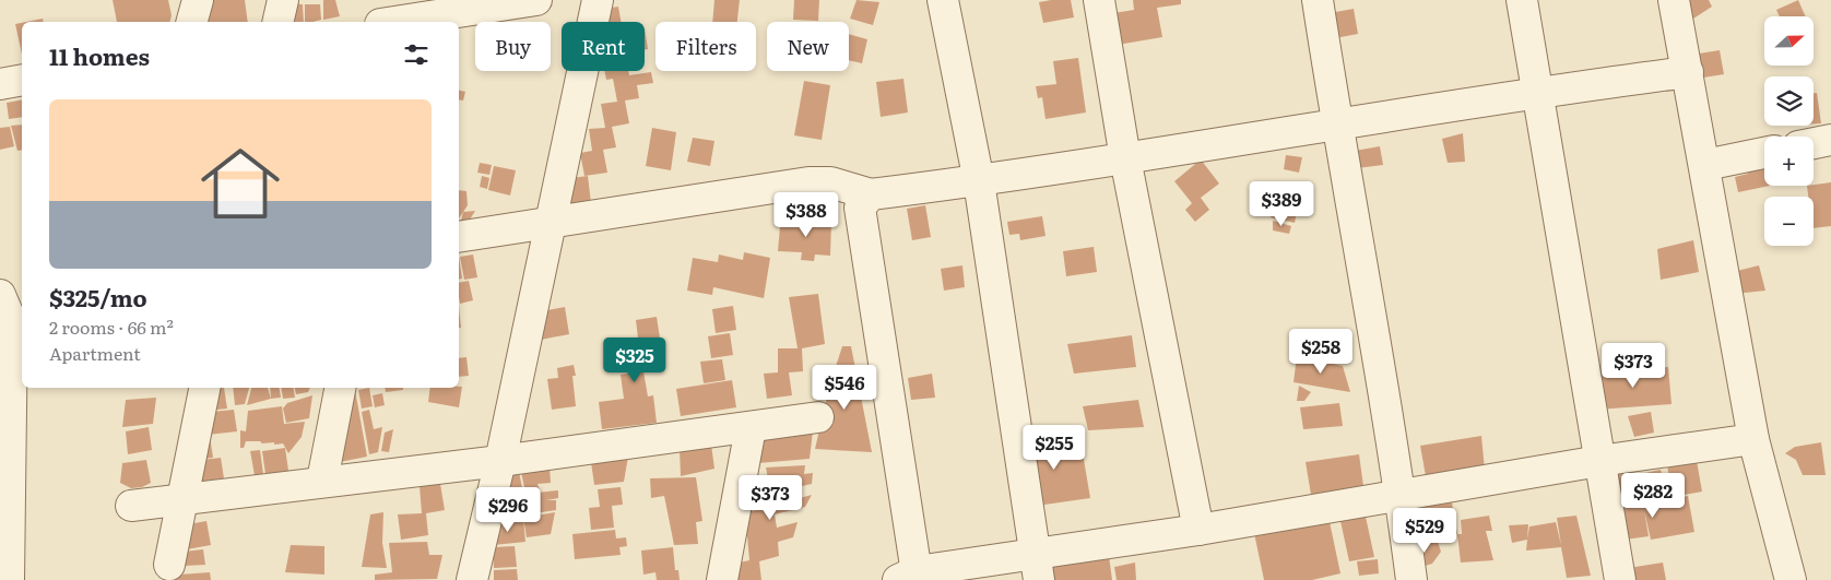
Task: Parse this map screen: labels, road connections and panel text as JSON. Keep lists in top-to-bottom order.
{
  "north": "right",
  "page": {
    "map_buttons": ["+", "−"],
    "chip": [
      "Buy",
      "Rent",
      "Filters",
      "New"
    ],
    "heading": "11 homes",
    "list": [
      {
        "name": "$325/mo",
        "note": "2 rooms · 66 m² · Apartment"
      }
    ],
    "price": [
      "$389",
      "$388",
      "$258",
      "$325",
      "$373",
      "$546",
      "$255",
      "$282",
      "$373",
      "$296",
      "$529"
    ]
  }
}
